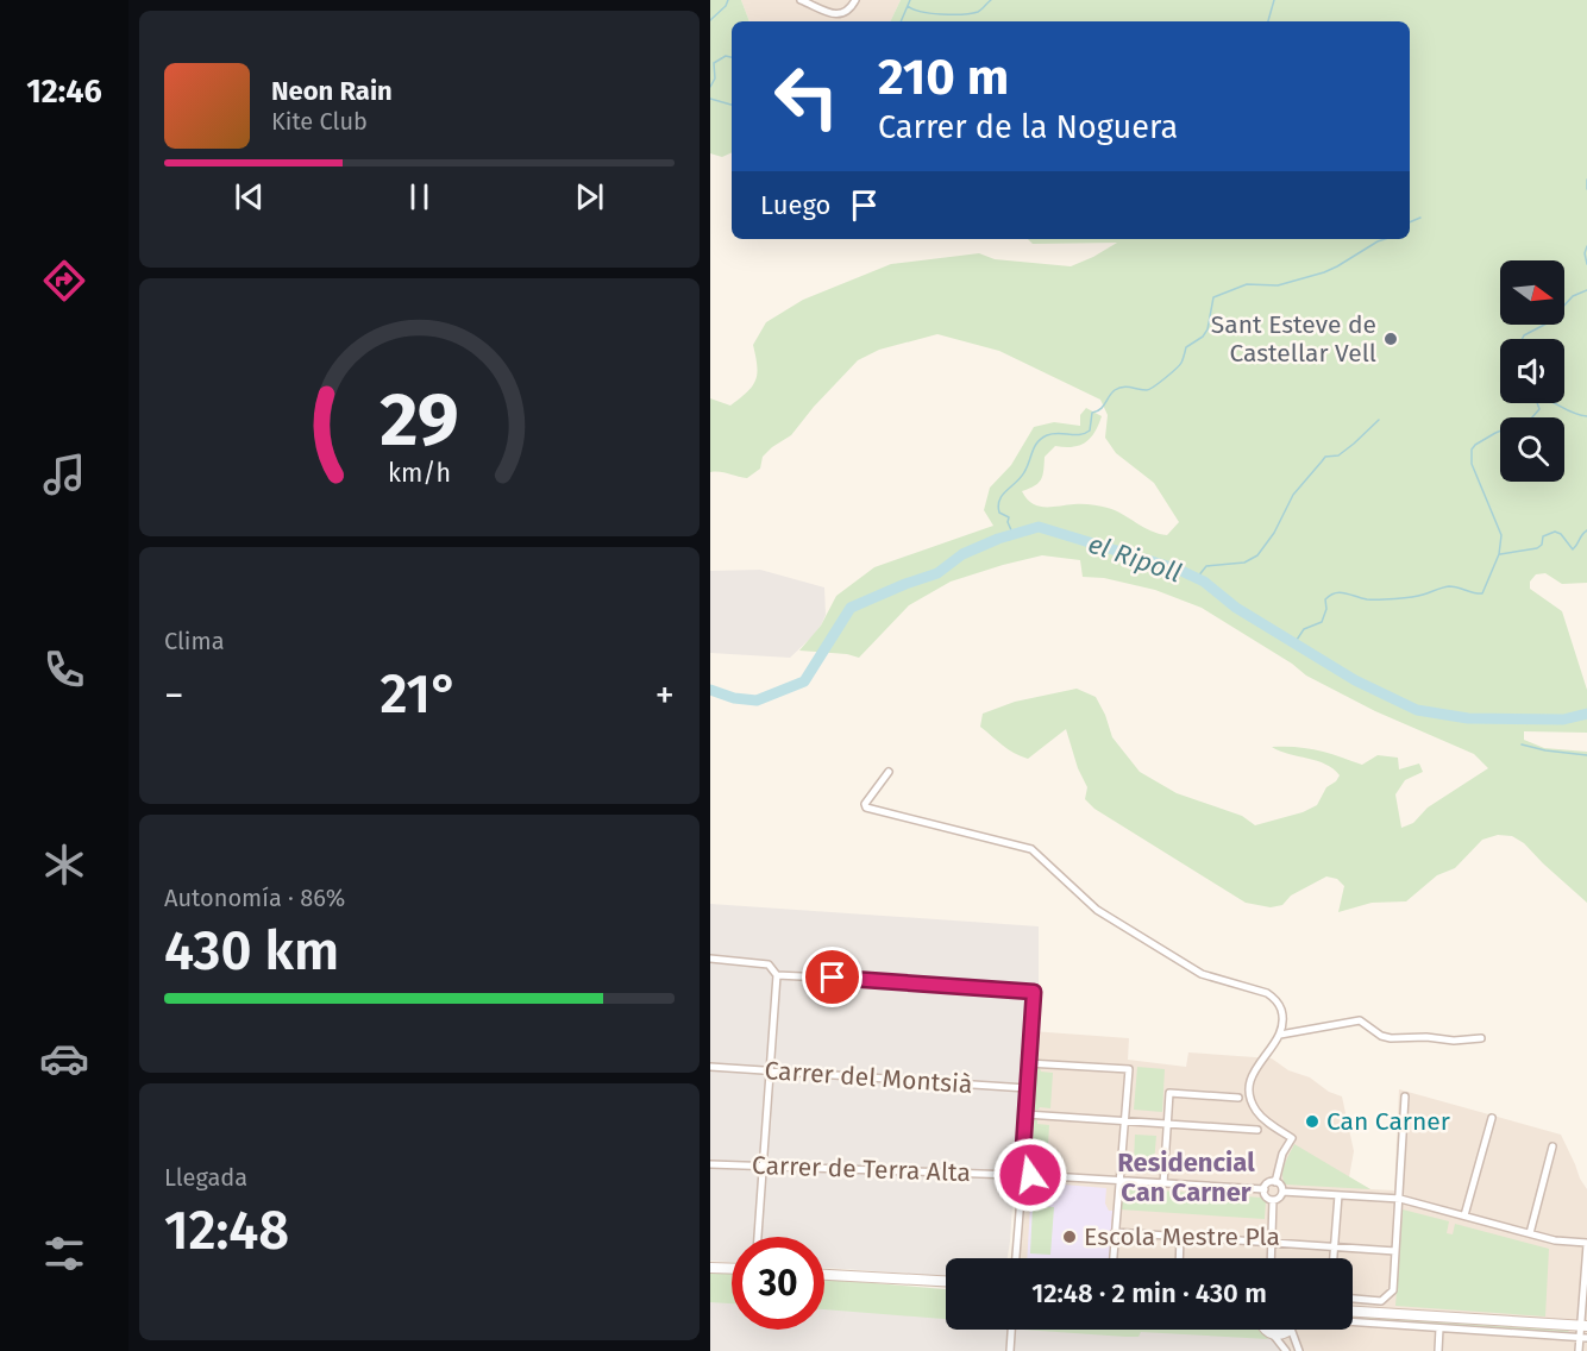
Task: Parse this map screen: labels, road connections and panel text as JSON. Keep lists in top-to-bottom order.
{
  "streets": {
    "street": ["Carrer del Montsià", "Carrer de Terra Alta"]
  },
  "districts": ["Residencial Can Carner"],
  "water": ["el Ripoll"],
  "places": ["Sant Esteve de Castellar Vell", "Can Carner", "Escola Mestre Pla"],
  "north": "right",
  "page": {
    "tabs": "12:46",
    "turn": ["210 m", "Carrer de la Noguera"],
    "song": ["Neon Rain", "Kite Club"],
    "then": "Luego",
    "tile": [
      "Clima",
      ["Autonomía · 86%", "430 km"],
      ["Llegada", "12:48"]
    ],
    "heat": ["−", "21°", "+"],
    "limit": "30",
    "trip": "12:48 · 2 min · 430 m",
    "gauge": ["29", "km/h"]
  }
}
